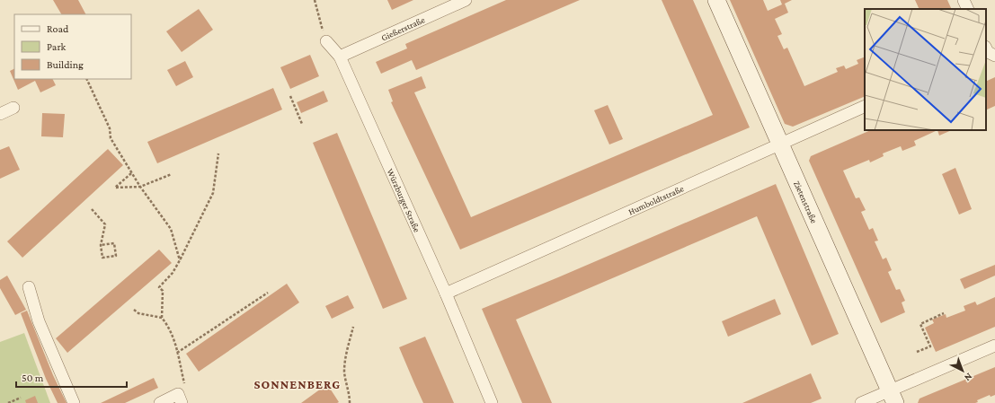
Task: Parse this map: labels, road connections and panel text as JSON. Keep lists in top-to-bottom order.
{
  "streets": {
    "street": [
      "Gießerstraße",
      "Humboldtstraße",
      "Würzburger Straße",
      "Zietenstraße"
    ]
  },
  "crossings": [
    ["Gießerstraße", "Würzburger Straße"],
    ["Humboldtstraße", "Würzburger Straße"],
    ["Humboldtstraße", "Zietenstraße"]
  ],
  "districts": ["SONNENBERG"],
  "legend": ["Road", "Park", "Building"],
  "scale_bar": "50 m",
  "north": "bottom right"
}
